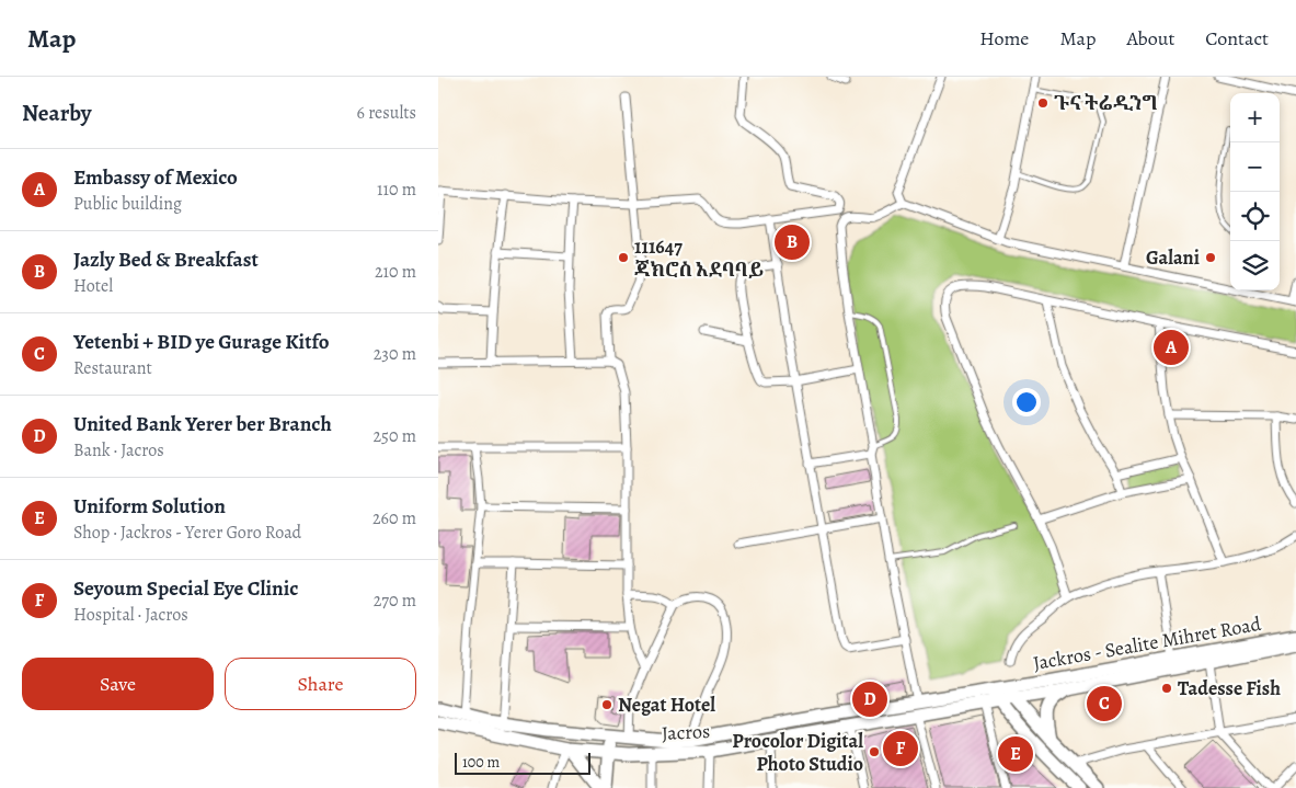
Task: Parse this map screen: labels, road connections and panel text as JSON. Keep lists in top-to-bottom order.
{
  "streets": {
    "main road": ["Jackros - Sealite Mihret Road", "Jacros"]
  },
  "crossings": [
    ["Jackros - Sealite Mihret Road", "Jacros"]
  ],
  "places": [
    "ጉና ትሬዲንግ",
    "111647 ጃክሮስ አደባባይ",
    "Galani",
    "Tadesse Fish",
    "Negat Hotel",
    "Procolor Digital Photo Studio"
  ],
  "scale_bar": "100 m",
  "page": {
    "header": "Map",
    "nav": [
      "Home",
      "Map",
      "About",
      "Contact"
    ],
    "heading": ["Nearby", "6 results"],
    "map_buttons": ["+", "−"],
    "list": [
      {
        "mark": "A",
        "name": "Embassy of Mexico",
        "note": "Public building",
        "value": "110 m"
      },
      {
        "mark": "B",
        "name": "Jazly Bed & Breakfast",
        "note": "Hotel",
        "value": "210 m"
      },
      {
        "mark": "C",
        "name": "Yetenbi + BID ye Gurage Kitfo",
        "note": "Restaurant",
        "value": "230 m"
      },
      {
        "mark": "D",
        "name": "United Bank Yerer ber Branch",
        "note": "Bank · Jacros",
        "value": "250 m"
      },
      {
        "mark": "E",
        "name": "Uniform Solution",
        "note": "Shop · Jackros - Yerer Goro Road",
        "value": "260 m"
      },
      {
        "mark": "F",
        "name": "Seyoum Special Eye Clinic",
        "note": "Hospital · Jacros",
        "value": "270 m"
      }
    ],
    "pins": [
      "B",
      "A",
      "D",
      "C",
      "F",
      "E"
    ],
    "buttons": ["Save", "Share"],
    "scale": "100 m"
  }
}
